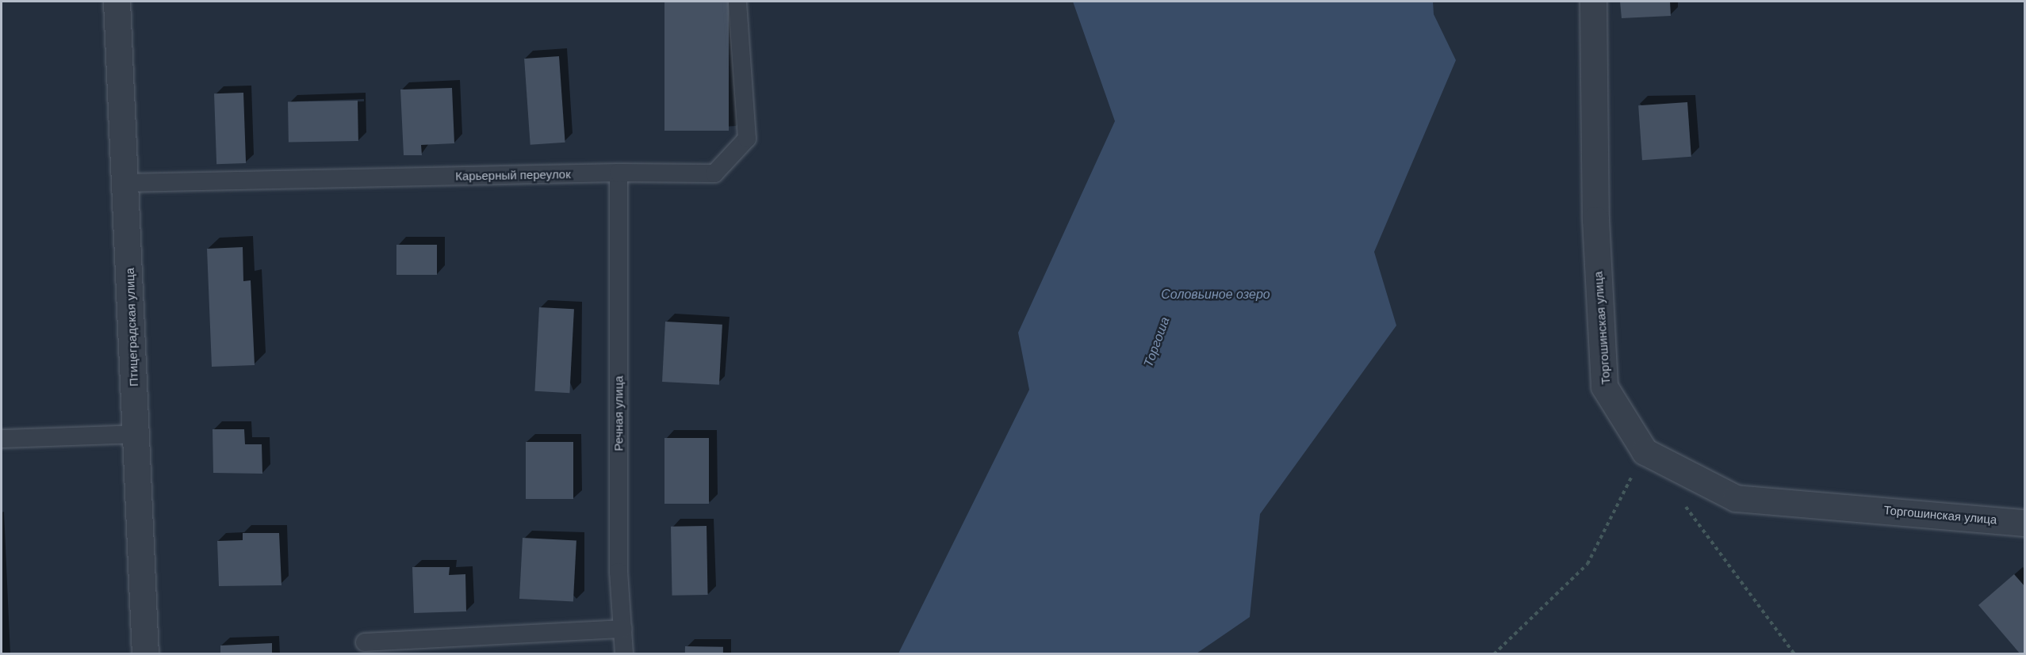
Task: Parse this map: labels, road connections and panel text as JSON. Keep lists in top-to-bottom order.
{
  "streets": {
    "street": ["Птицеградская улица", "Торгошинская улица"],
    "lane": ["Карьерный переулок", "Речная улица"]
  },
  "crossings": [
    ["Карьерный переулок", "Птицеградская улица"],
    ["Карьерный переулок", "Речная улица"]
  ],
  "water": ["Соловьиное озеро", "Торгоша"]
}
